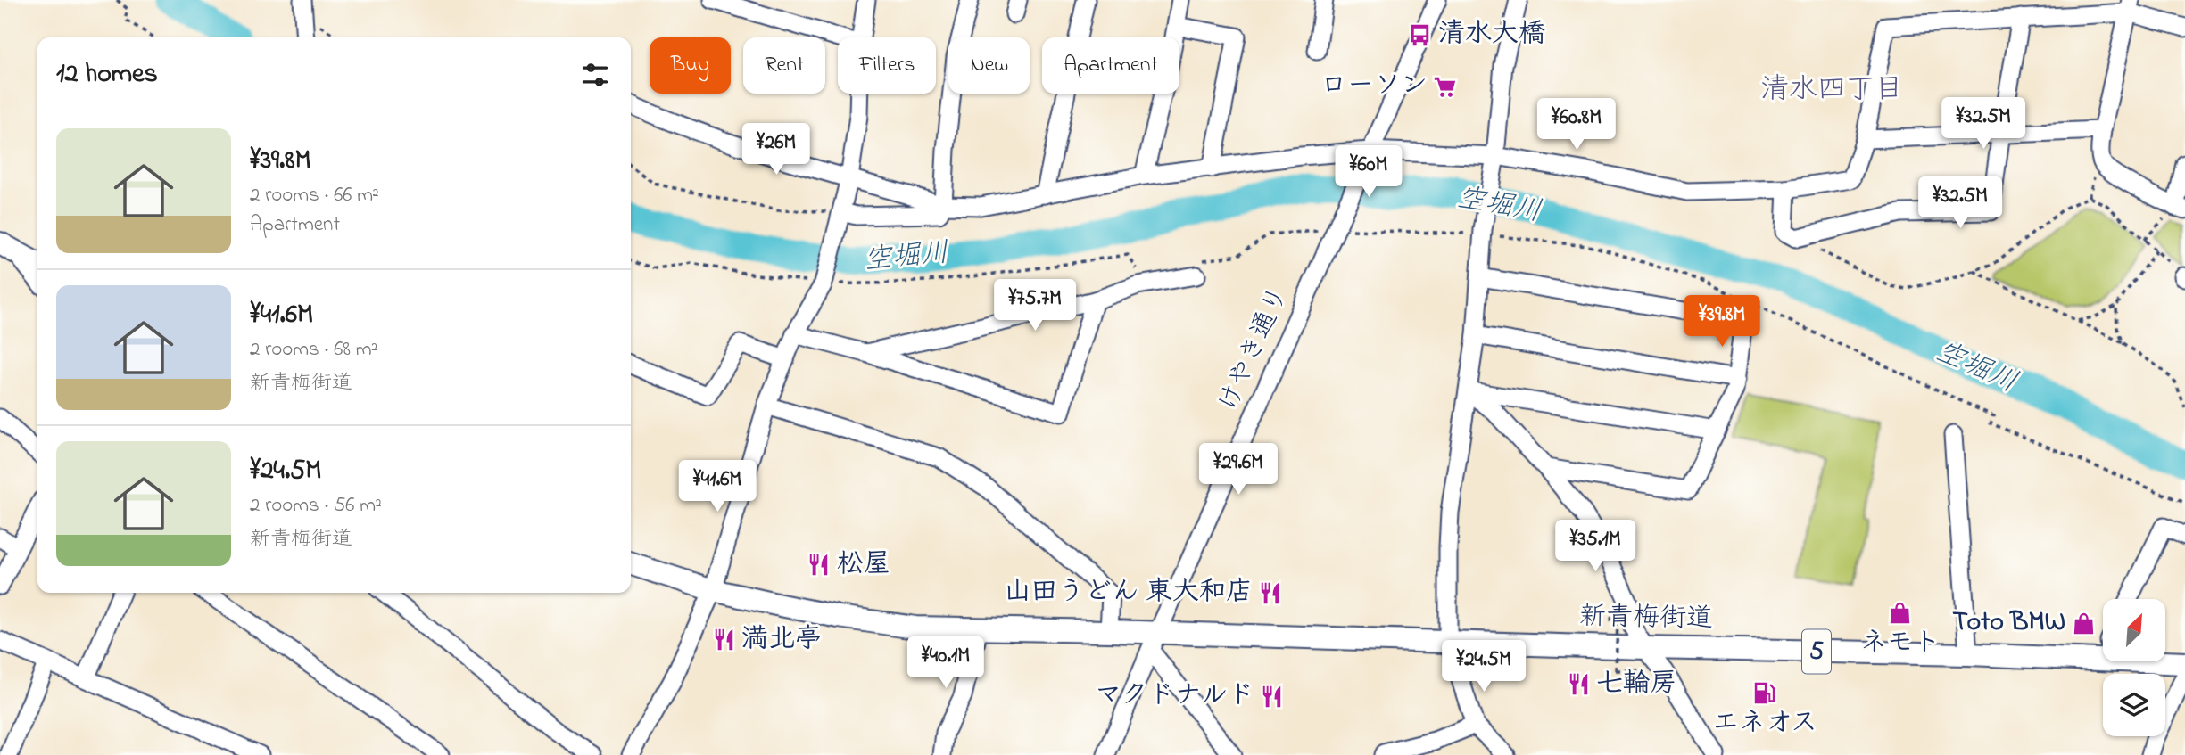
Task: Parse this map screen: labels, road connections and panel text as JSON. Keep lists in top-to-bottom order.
{
  "streets": {
    "main road": ["新青梅街道", "5"],
    "street": ["けやき通り"]
  },
  "crossings": [
    ["けやき通り", "新青梅街道"]
  ],
  "districts": ["清水四丁目"],
  "water": ["空堀川"],
  "places": {
    "bus stop": ["清水大橋"],
    "supermarket": ["ローソン"],
    "restaurant": [
      "松屋",
      "山田うどん 東大和店",
      "満北亭",
      "七輪房",
      "マクドナルド"
    ],
    "shop": ["ネモト", "Toto BMW"],
    "fuel station": ["エネオス"]
  },
  "north": "top right",
  "page": {
    "chip": [
      "Buy",
      "Rent",
      "Filters",
      "New",
      "Apartment"
    ],
    "heading": "12 homes",
    "price": [
      "¥32.5M",
      "¥60.8M",
      "¥26M",
      "¥60M",
      "¥32.5M",
      "¥75.7M",
      "¥39.8M",
      "¥29.6M",
      "¥41.6M",
      "¥35.1M",
      "¥40.1M",
      "¥24.5M"
    ],
    "list": [
      {
        "name": "¥39.8M",
        "note": "2 rooms · 66 m² · Apartment"
      },
      {
        "name": "¥41.6M",
        "note": "2 rooms · 68 m² · 新青梅街道"
      },
      {
        "name": "¥24.5M",
        "note": "2 rooms · 56 m² · 新青梅街道"
      }
    ]
  }
}
